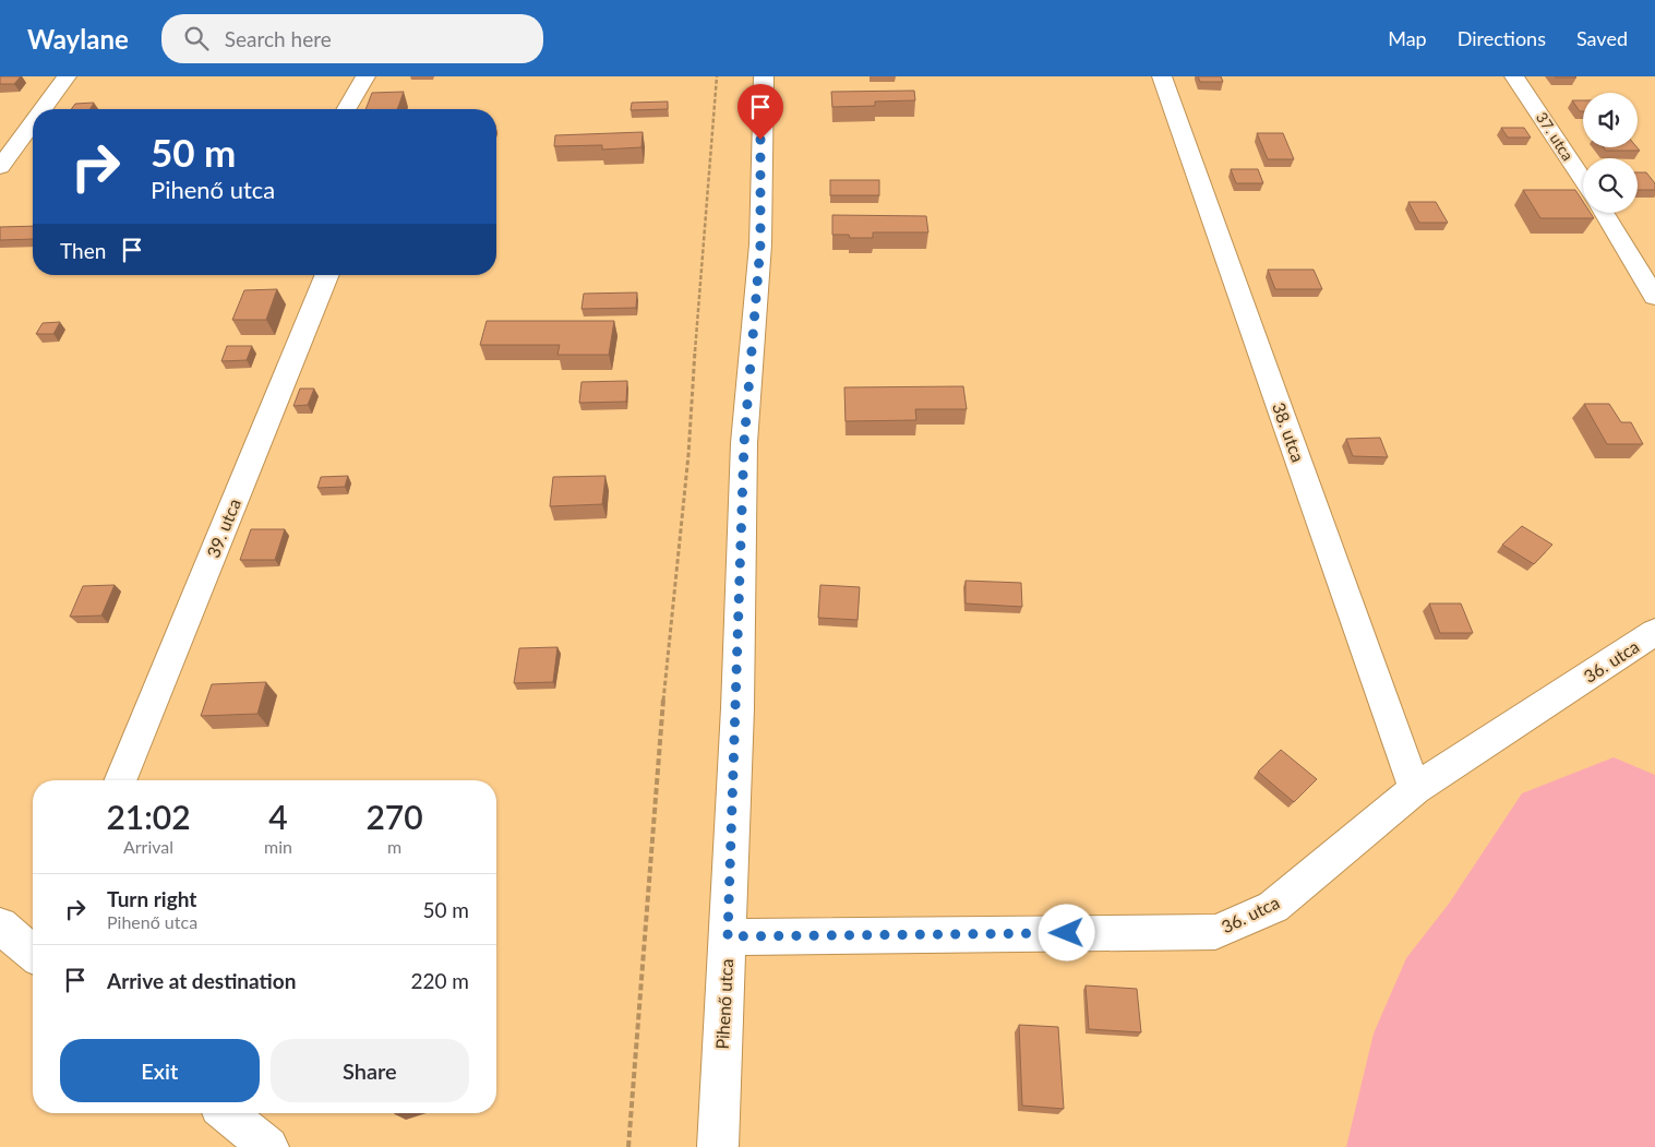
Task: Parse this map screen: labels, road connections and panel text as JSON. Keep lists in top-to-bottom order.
{
  "streets": {
    "street": [
      "37. utca",
      "38. utca",
      "39. utca",
      "36. utca",
      "Pihenő utca"
    ]
  },
  "crossings": [
    ["38. utca", "36. utca"],
    ["36. utca", "Pihenő utca"]
  ],
  "page": {
    "header": "Waylane",
    "search": "Search here",
    "nav": ["Map", "Directions", "Saved"],
    "turn": ["50 m", "Pihenő utca"],
    "then": "Then",
    "eta": [
      "21:02",
      "Arrival",
      "4",
      "min",
      "270",
      "m"
    ],
    "list": [
      {
        "name": "Turn right",
        "note": "Pihenő utca",
        "value": "50 m"
      },
      {
        "name": "Arrive at destination",
        "value": "220 m"
      }
    ],
    "buttons": ["Exit", "Share"]
  }
}
